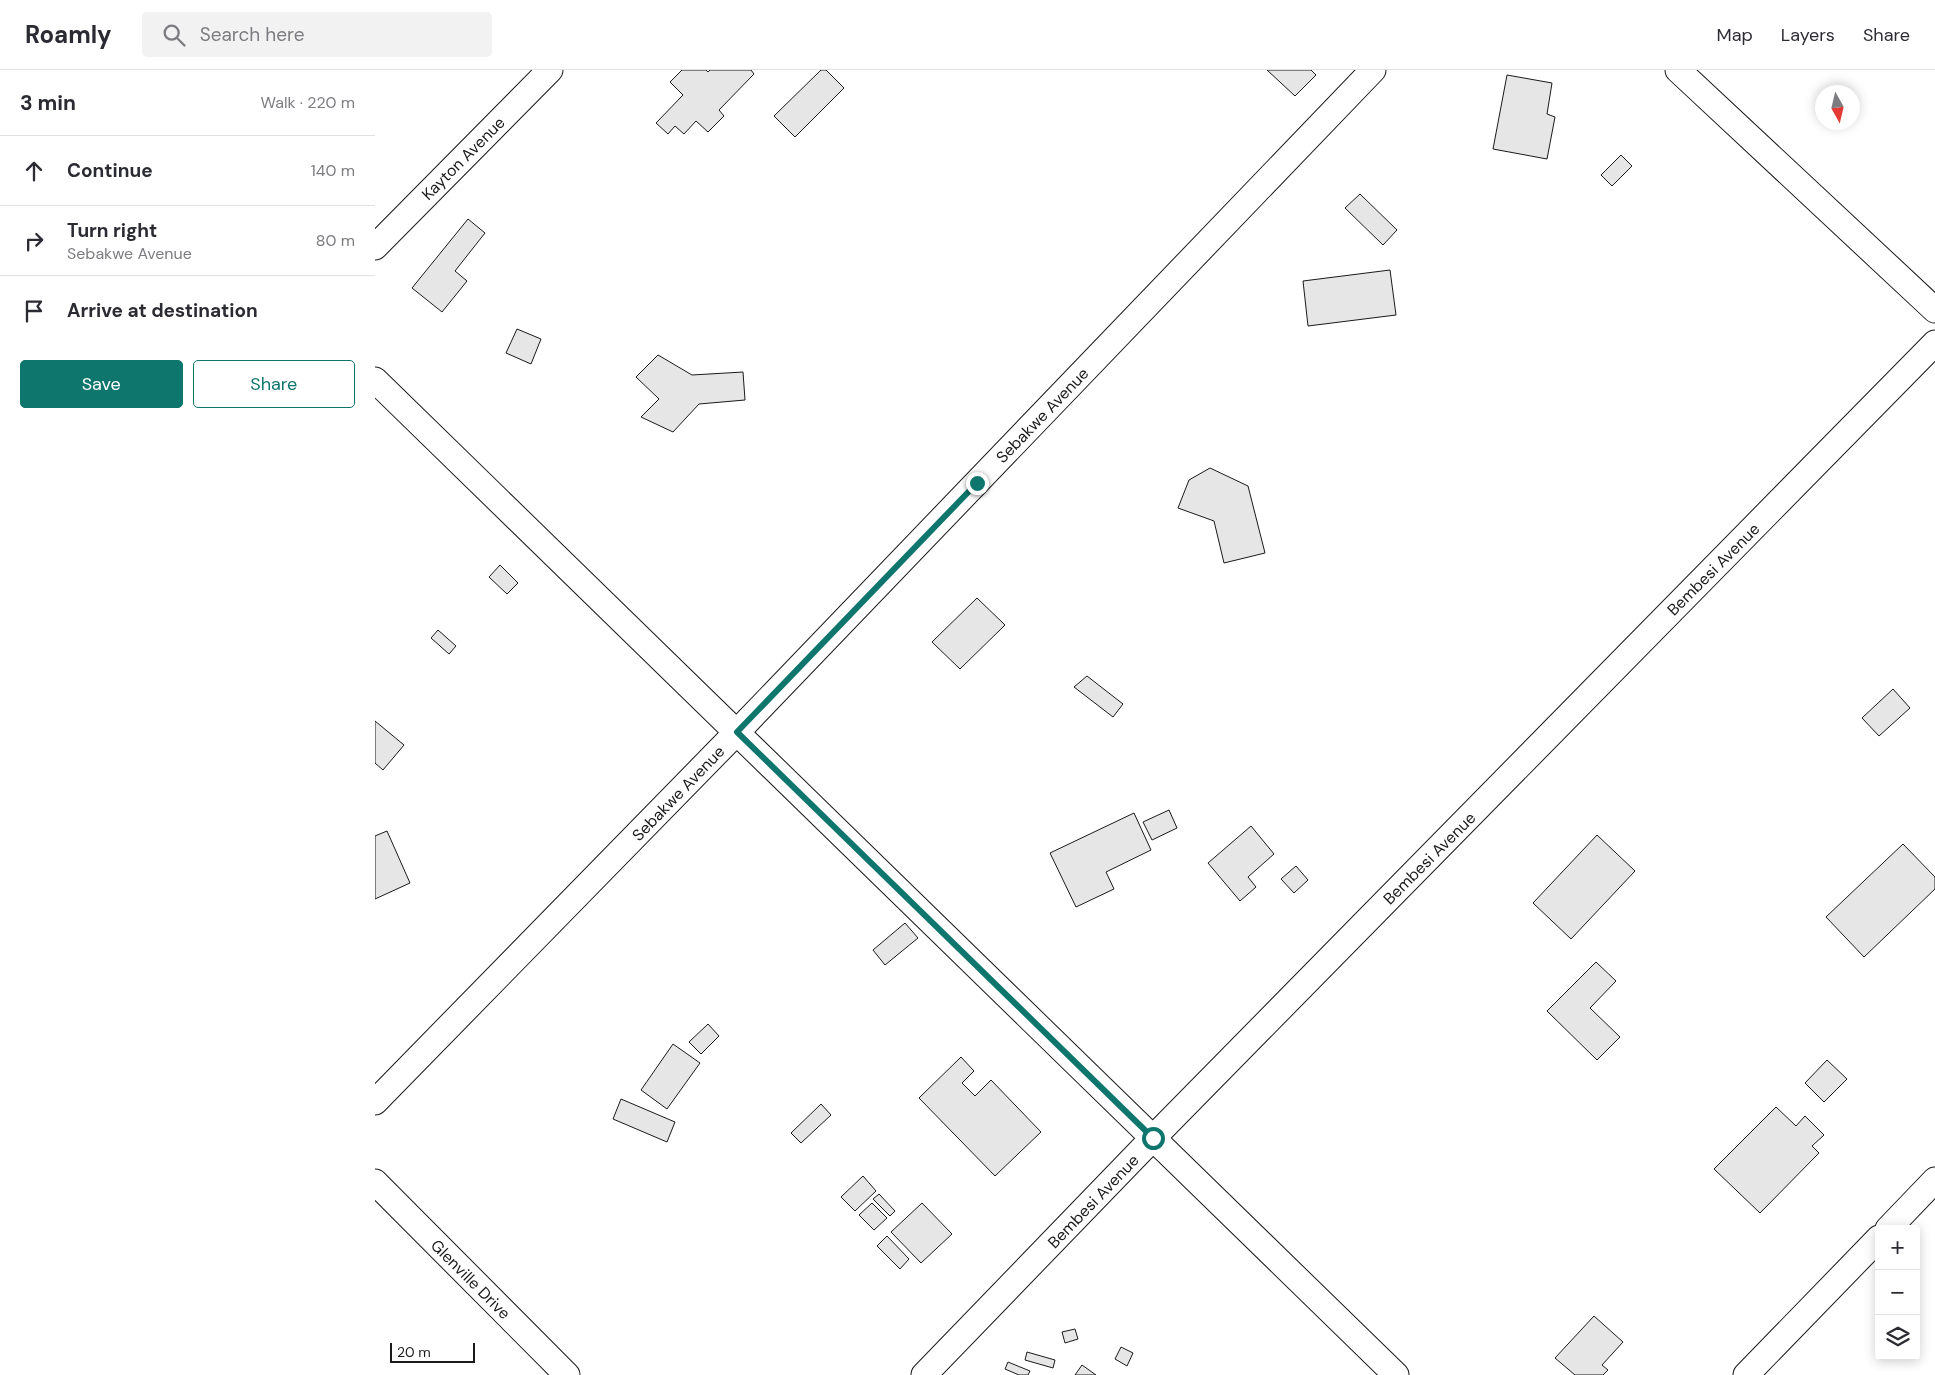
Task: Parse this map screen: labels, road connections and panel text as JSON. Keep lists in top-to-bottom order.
{
  "streets": {
    "street": [
      "Kayton Avenue",
      "Sebakwe Avenue",
      "Bembesi Avenue",
      "Glenville Drive"
    ]
  },
  "scale_bar": "20 m",
  "north": "bottom",
  "page": {
    "header": "Roamly",
    "search": "Search here",
    "nav": ["Map", "Layers", "Share"],
    "heading": ["3 min", "Walk · 220 m"],
    "list": [
      ["Continue", "140 m"],
      ["Turn right", "Sebakwe Avenue", "80 m"],
      "Arrive at destination"
    ],
    "buttons": ["Save", "Share"],
    "map_buttons": ["+", "−"],
    "scale": "20 m"
  }
}
